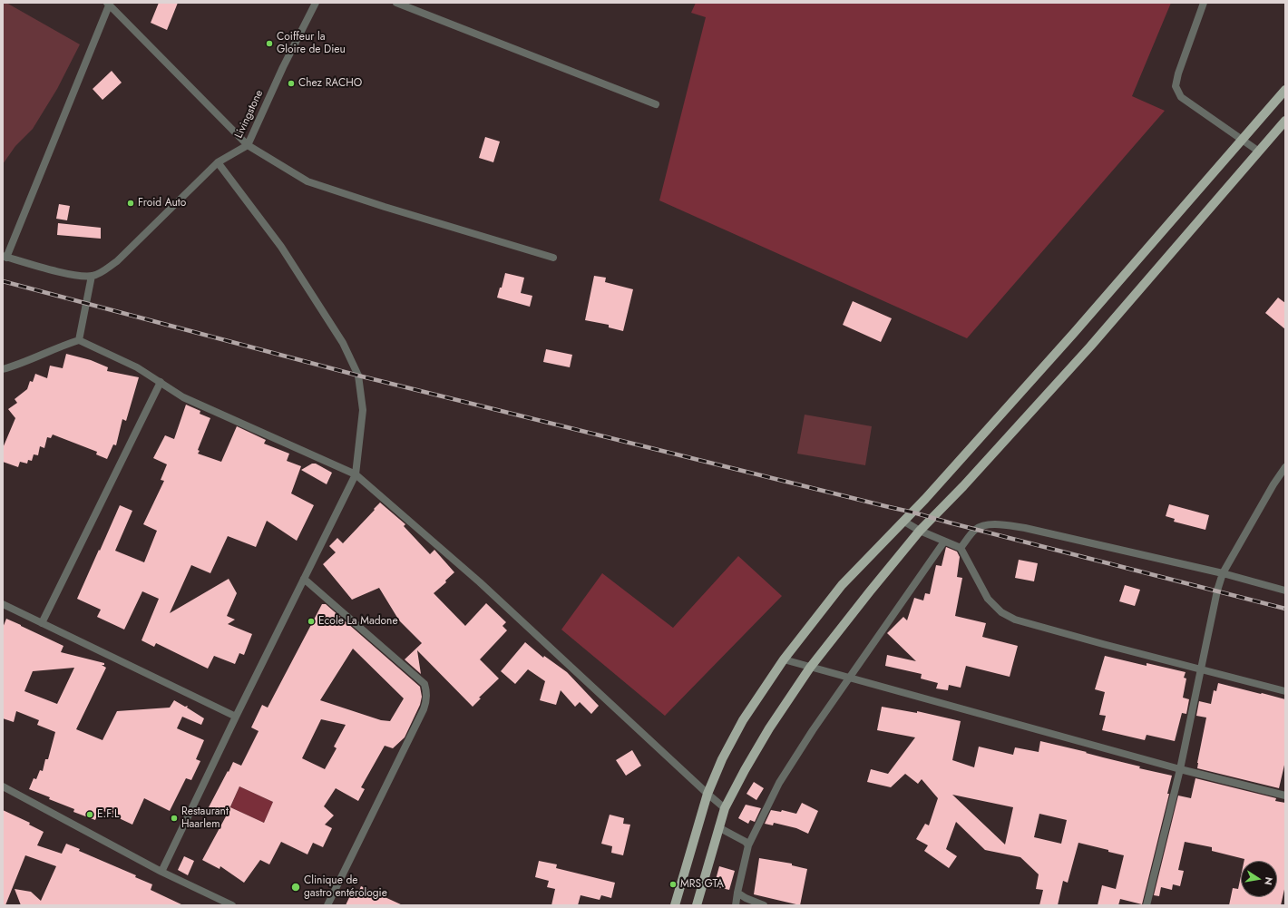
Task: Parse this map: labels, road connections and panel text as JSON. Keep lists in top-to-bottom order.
{
  "streets": {
    "street": ["Livingstone"]
  },
  "places": [
    "Coiffeur la Gloire de Dieu",
    "Chez RACHO",
    "Froid Auto",
    "Ecole La Madone",
    "E.F.L",
    "Restaurant Haarlem",
    "MRS GTA",
    "Clinique de gastro entérologie"
  ],
  "north": "right"
}
